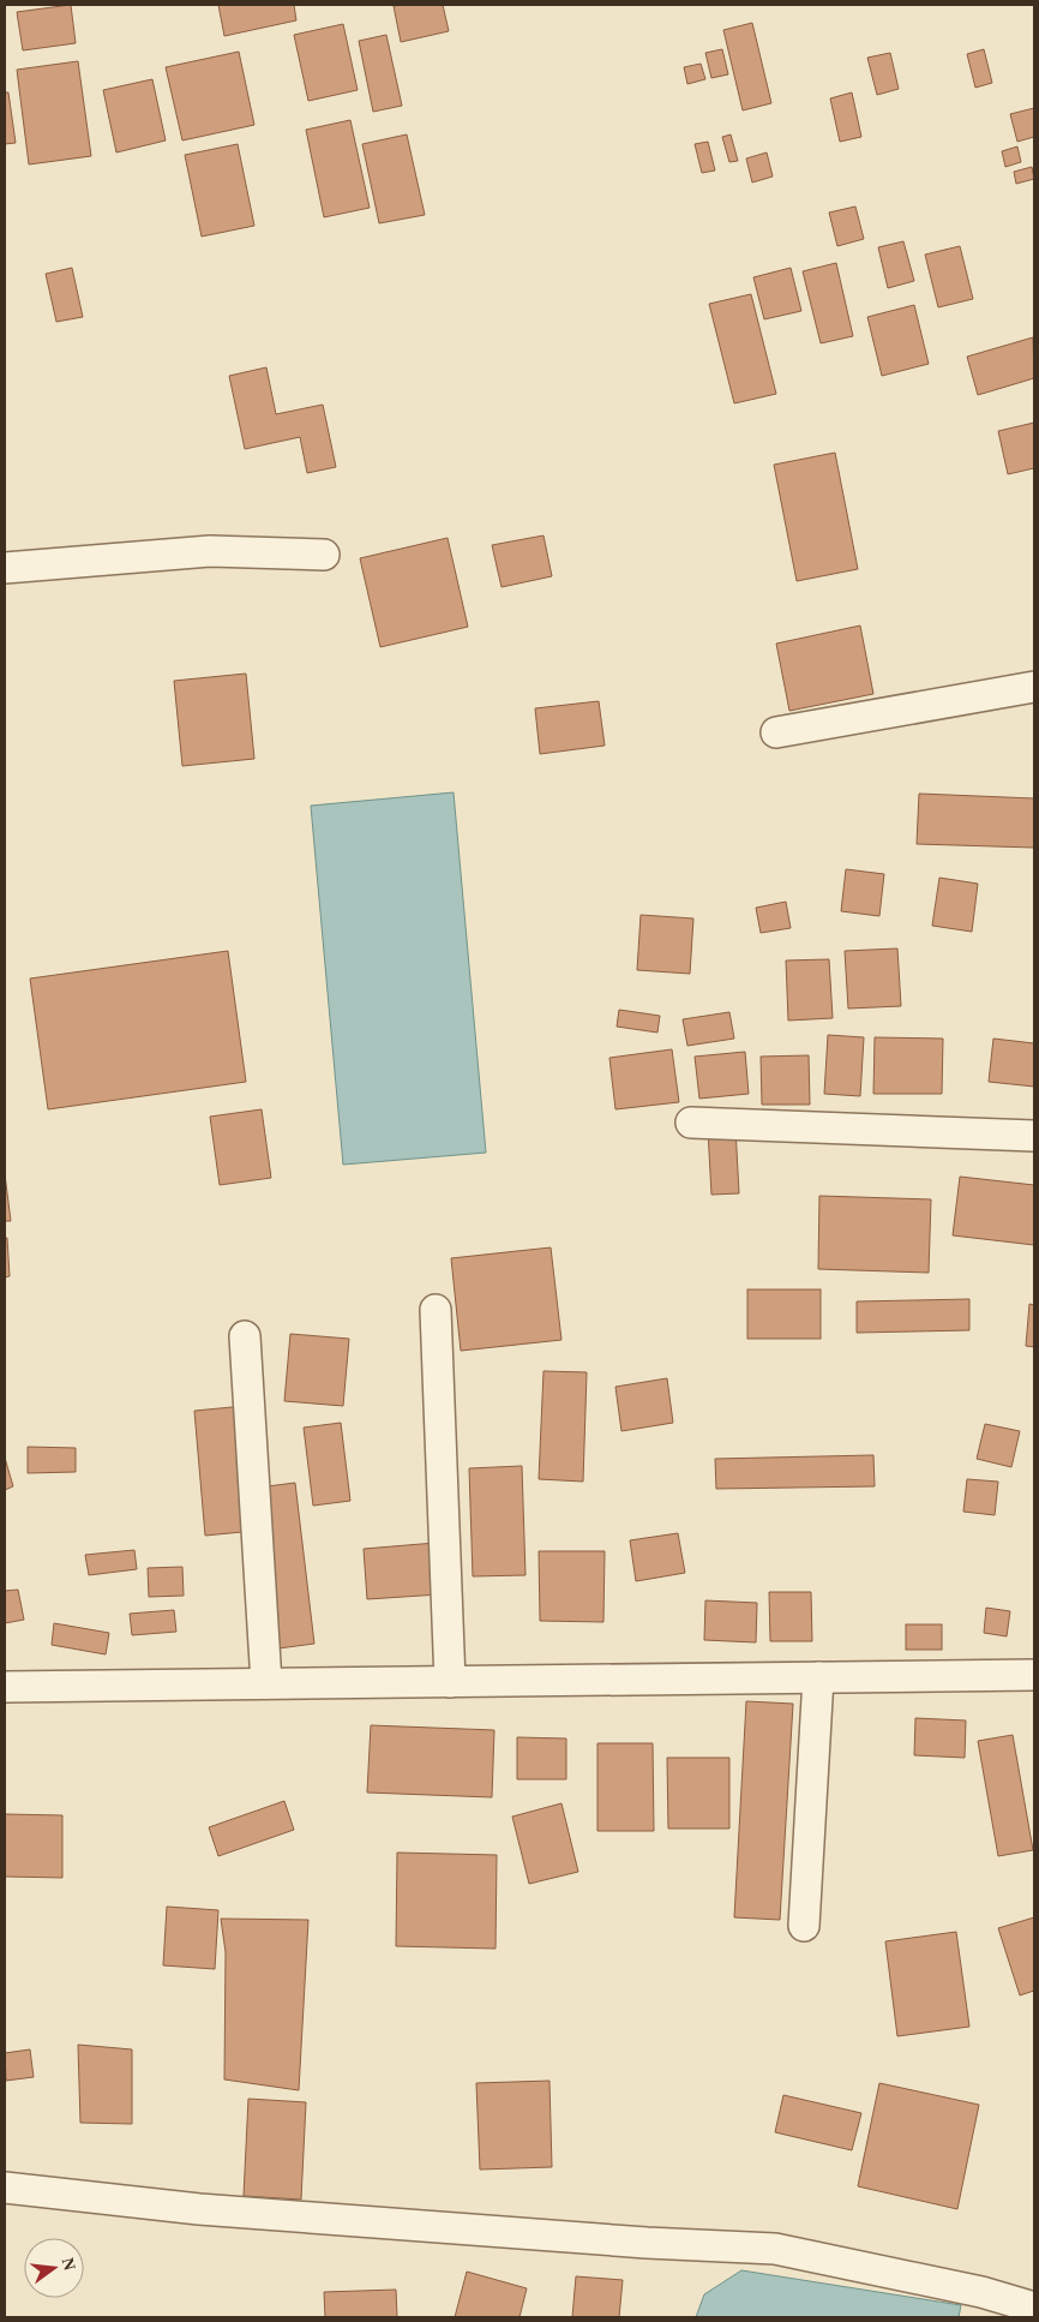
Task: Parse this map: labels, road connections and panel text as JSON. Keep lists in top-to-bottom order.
{
  "north": "right"
}
